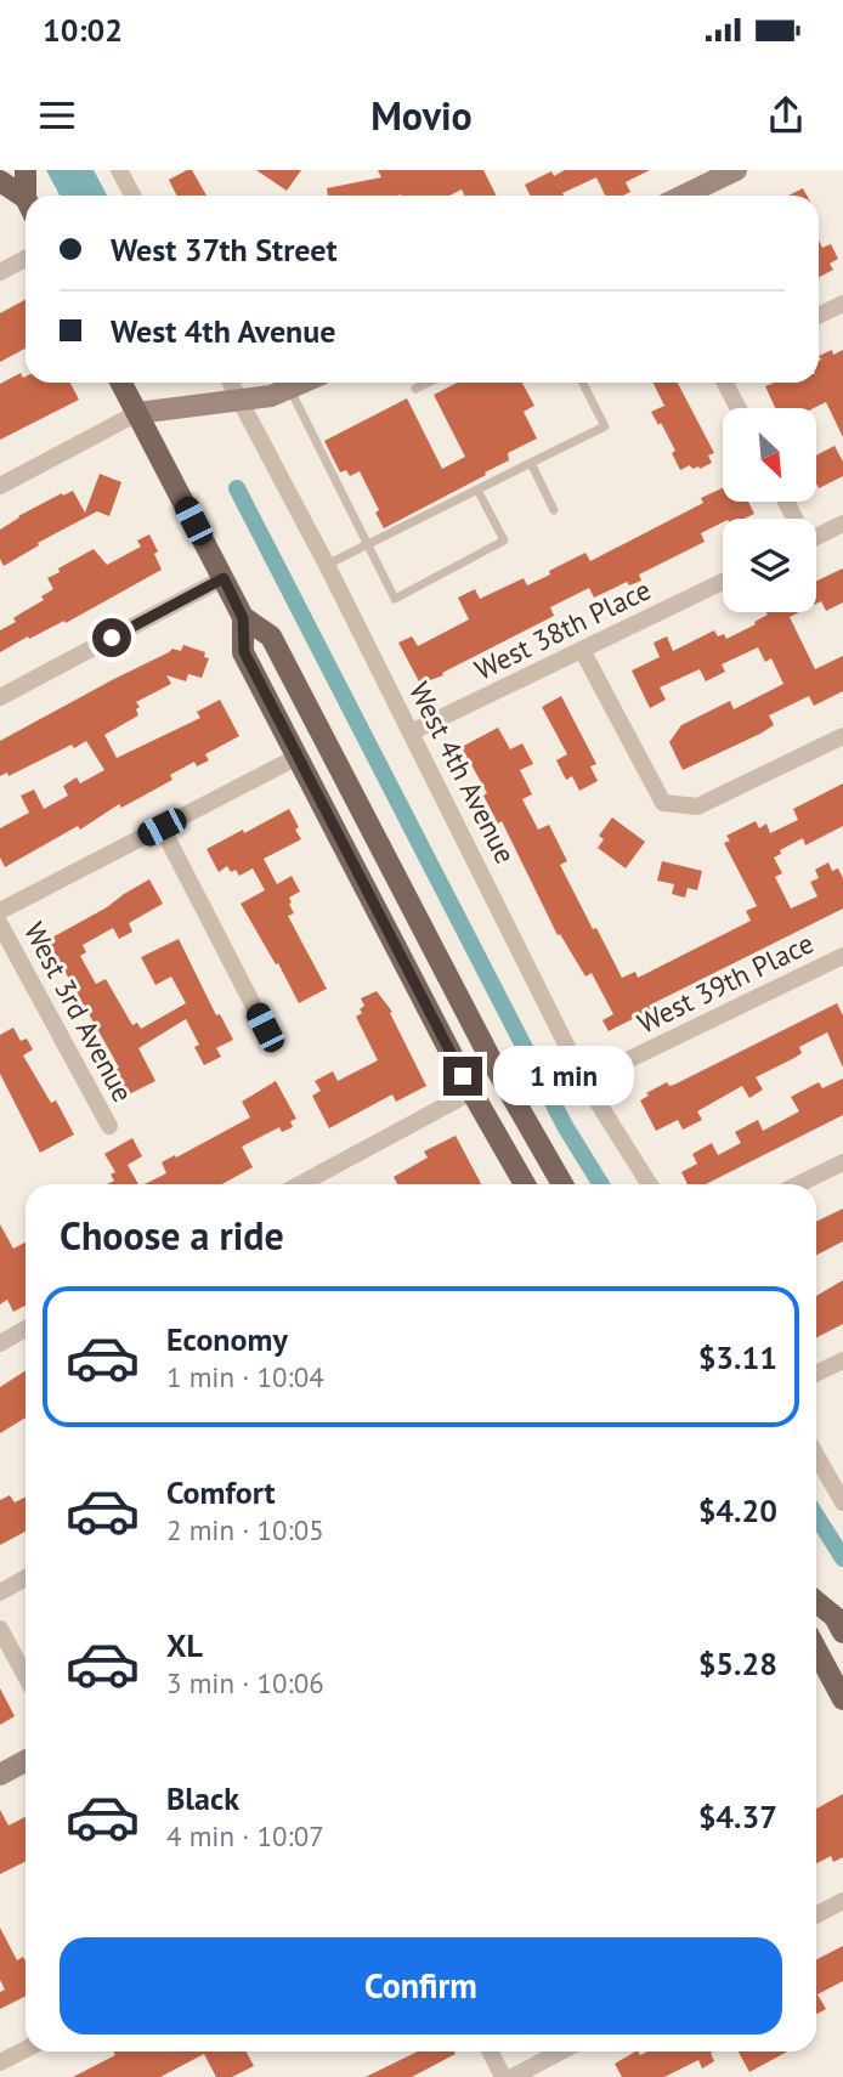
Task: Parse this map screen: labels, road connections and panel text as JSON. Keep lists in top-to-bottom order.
{
  "streets": {
    "street": [
      "West 38th Place",
      "West 4th Avenue",
      "West 39th Place",
      "West 3rd Avenue"
    ]
  },
  "crossings": [
    ["West 38th Place", "West 4th Avenue"],
    ["West 4th Avenue", "West 39th Place"]
  ],
  "north": "bottom right",
  "page": {
    "status": "10:02",
    "header": "Movio",
    "banner": ["West 37th Street", "West 4th Avenue"],
    "bubble": "1 min",
    "heading": "Choose a ride",
    "list": [
      {
        "name": "Economy",
        "note": "1 min · 10:04",
        "value": "$3.11"
      },
      {
        "name": "Comfort",
        "note": "2 min · 10:05",
        "value": "$4.20"
      },
      {
        "name": "XL",
        "note": "3 min · 10:06",
        "value": "$5.28"
      },
      {
        "name": "Black",
        "note": "4 min · 10:07",
        "value": "$4.37"
      }
    ],
    "buttons": "Confirm"
  }
}
